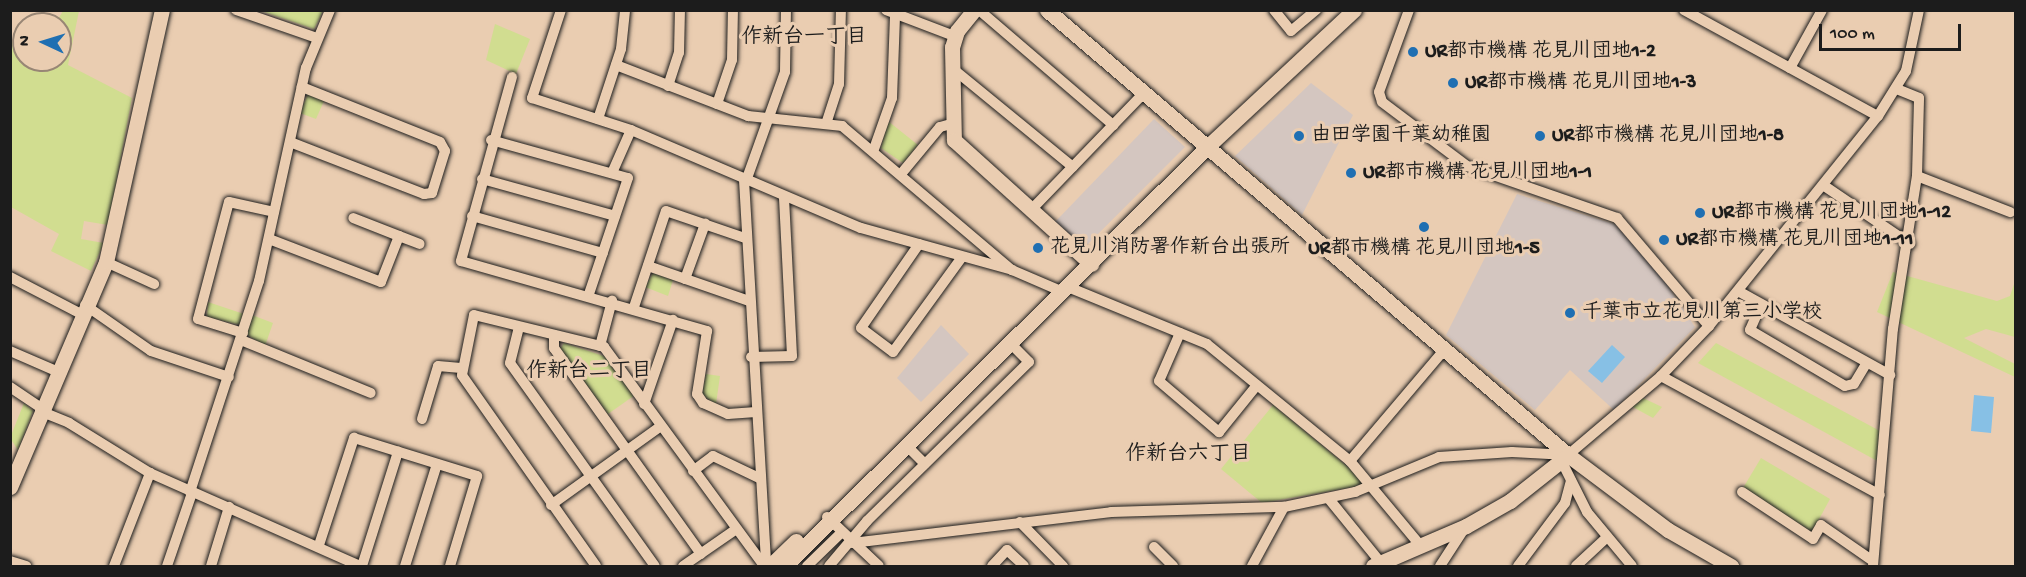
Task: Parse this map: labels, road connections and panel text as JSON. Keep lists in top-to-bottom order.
{
  "districts": ["作新台一丁目", "作新台二丁目", "作新台六丁目"],
  "places": [
    "UR都市機構 花見川団地1-2",
    "UR都市機構 花見川団地1-3",
    "由田学園千葉幼稚園",
    "UR都市機構 花見川団地1-8",
    "UR都市機構 花見川団地1-1",
    "UR都市機構 花見川団地1-12",
    "UR都市機構 花見川団地1-5",
    "UR都市機構 花見川団地1-11",
    "花見川消防署作新台出張所",
    "千葉市立花見川第三小学校"
  ],
  "scale_bar": "100 m",
  "north": "left"
}
